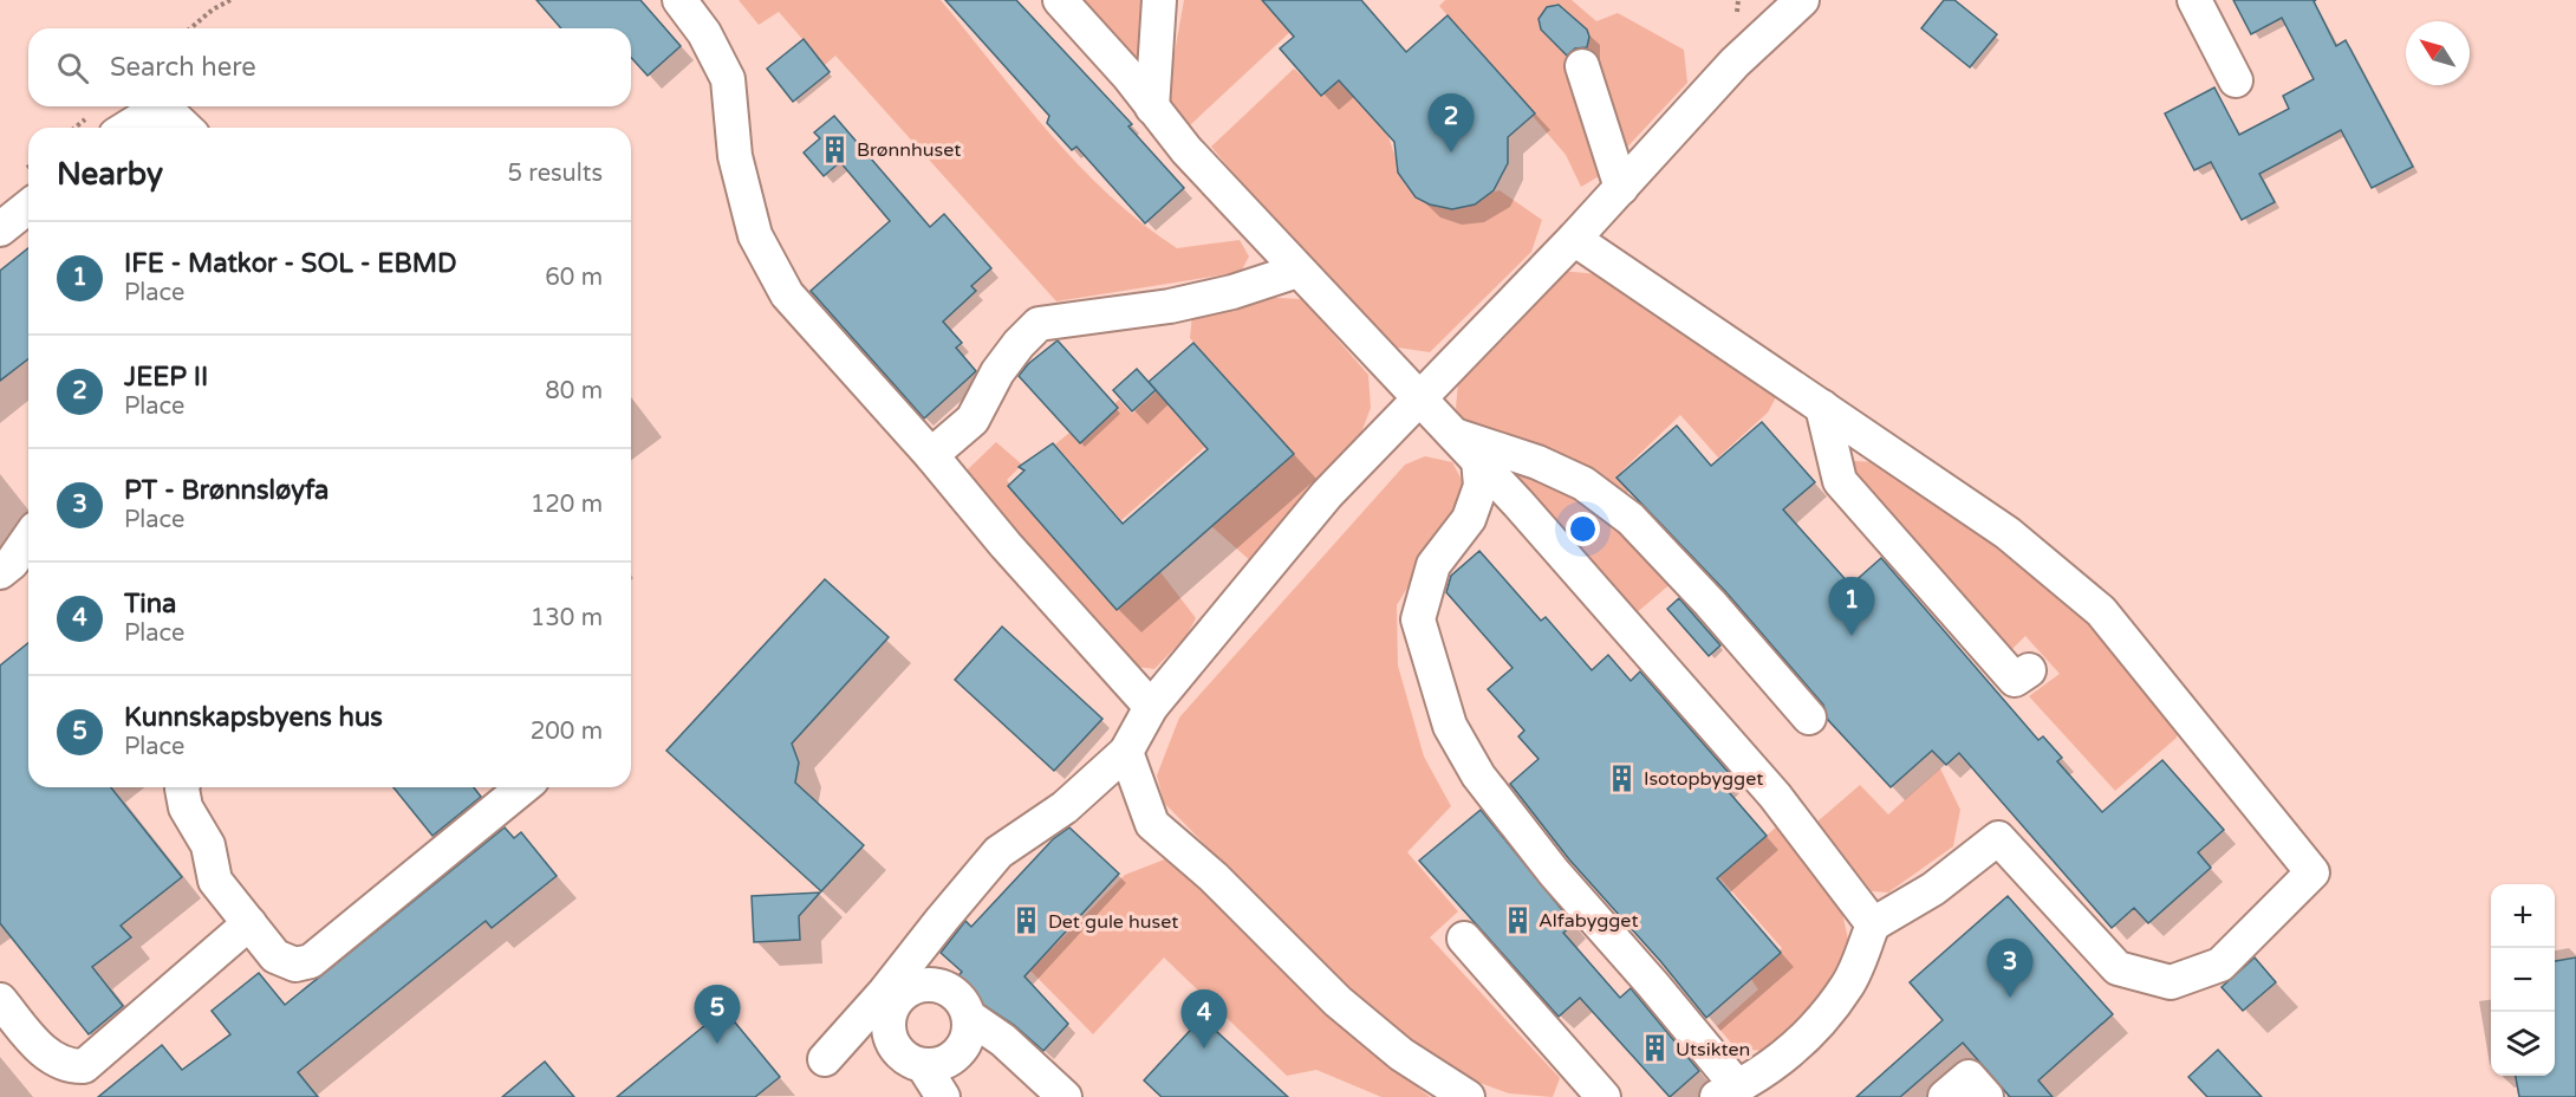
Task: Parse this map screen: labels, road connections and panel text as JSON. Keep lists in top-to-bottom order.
{
  "places": {
    "building": [
      "Brønnhuset",
      "Isotopbygget",
      "Alfabygget",
      "Det gule huset",
      "Utsikten"
    ]
  },
  "north": "top left",
  "page": {
    "search": "Search here",
    "pins": [
      "2",
      "1",
      "3",
      "5",
      "4"
    ],
    "heading": ["Nearby", "5 results"],
    "list": [
      {
        "mark": "1",
        "name": "IFE - Matkor - SOL - EBMD",
        "note": "Place",
        "value": "60 m"
      },
      {
        "mark": "2",
        "name": "JEEP II",
        "note": "Place",
        "value": "80 m"
      },
      {
        "mark": "3",
        "name": "PT - Brønnsløyfa",
        "note": "Place",
        "value": "120 m"
      },
      {
        "mark": "4",
        "name": "Tina",
        "note": "Place",
        "value": "130 m"
      },
      {
        "mark": "5",
        "name": "Kunnskapsbyens hus",
        "note": "Place",
        "value": "200 m"
      }
    ],
    "map_buttons": ["+", "−"]
  }
}
